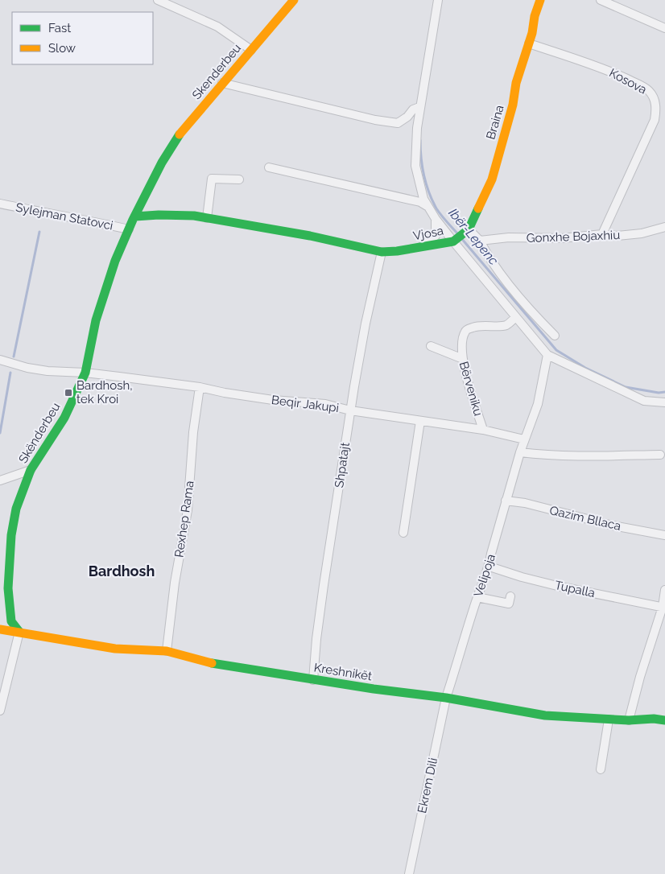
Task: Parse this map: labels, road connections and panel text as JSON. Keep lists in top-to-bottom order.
{
  "streets": {
    "street": [
      "Skenderbeu",
      "Kosova",
      "Braina",
      "Sylejman Statovci",
      "Vjosa",
      "Gonxhe Bojaxhiu",
      "Bërveniku",
      "Beqir Jakupi",
      "Skënderbeu",
      "Shpatajt",
      "Qazim Bllaca",
      "Rexhep Rama",
      "Velipoja",
      "Tupalla",
      "Kreshnikët",
      "Ekrem Dili"
    ]
  },
  "crossings": [
    ["Skenderbeu", "Skënderbeu"],
    ["Kosova", "Braina"],
    ["Kosova", "Gonxhe Bojaxhiu"],
    ["Braina", "Vjosa"],
    ["Sylejman Statovci", "Skënderbeu"],
    ["Vjosa", "Bërveniku"],
    ["Vjosa", "Skënderbeu"],
    ["Vjosa", "Shpatajt"],
    ["Vjosa", "Velipoja"],
    ["Bërveniku", "Beqir Jakupi"],
    ["Beqir Jakupi", "Skënderbeu"],
    ["Beqir Jakupi", "Shpatajt"],
    ["Beqir Jakupi", "Rexhep Rama"],
    ["Beqir Jakupi", "Velipoja"],
    ["Skënderbeu", "Kreshnikët"],
    ["Shpatajt", "Kreshnikët"],
    ["Qazim Bllaca", "Velipoja"],
    ["Rexhep Rama", "Kreshnikët"],
    ["Velipoja", "Tupalla"],
    ["Velipoja", "Kreshnikët"],
    ["Velipoja", "Ekrem Dili"],
    ["Kreshnikët", "Ekrem Dili"]
  ],
  "districts": ["Bardhosh"],
  "water": ["Ibër-Lepenc"],
  "places": {
    "transit": ["Bardhosh, tek Kroi"]
  },
  "legend": ["Fast", "Slow"]
}
